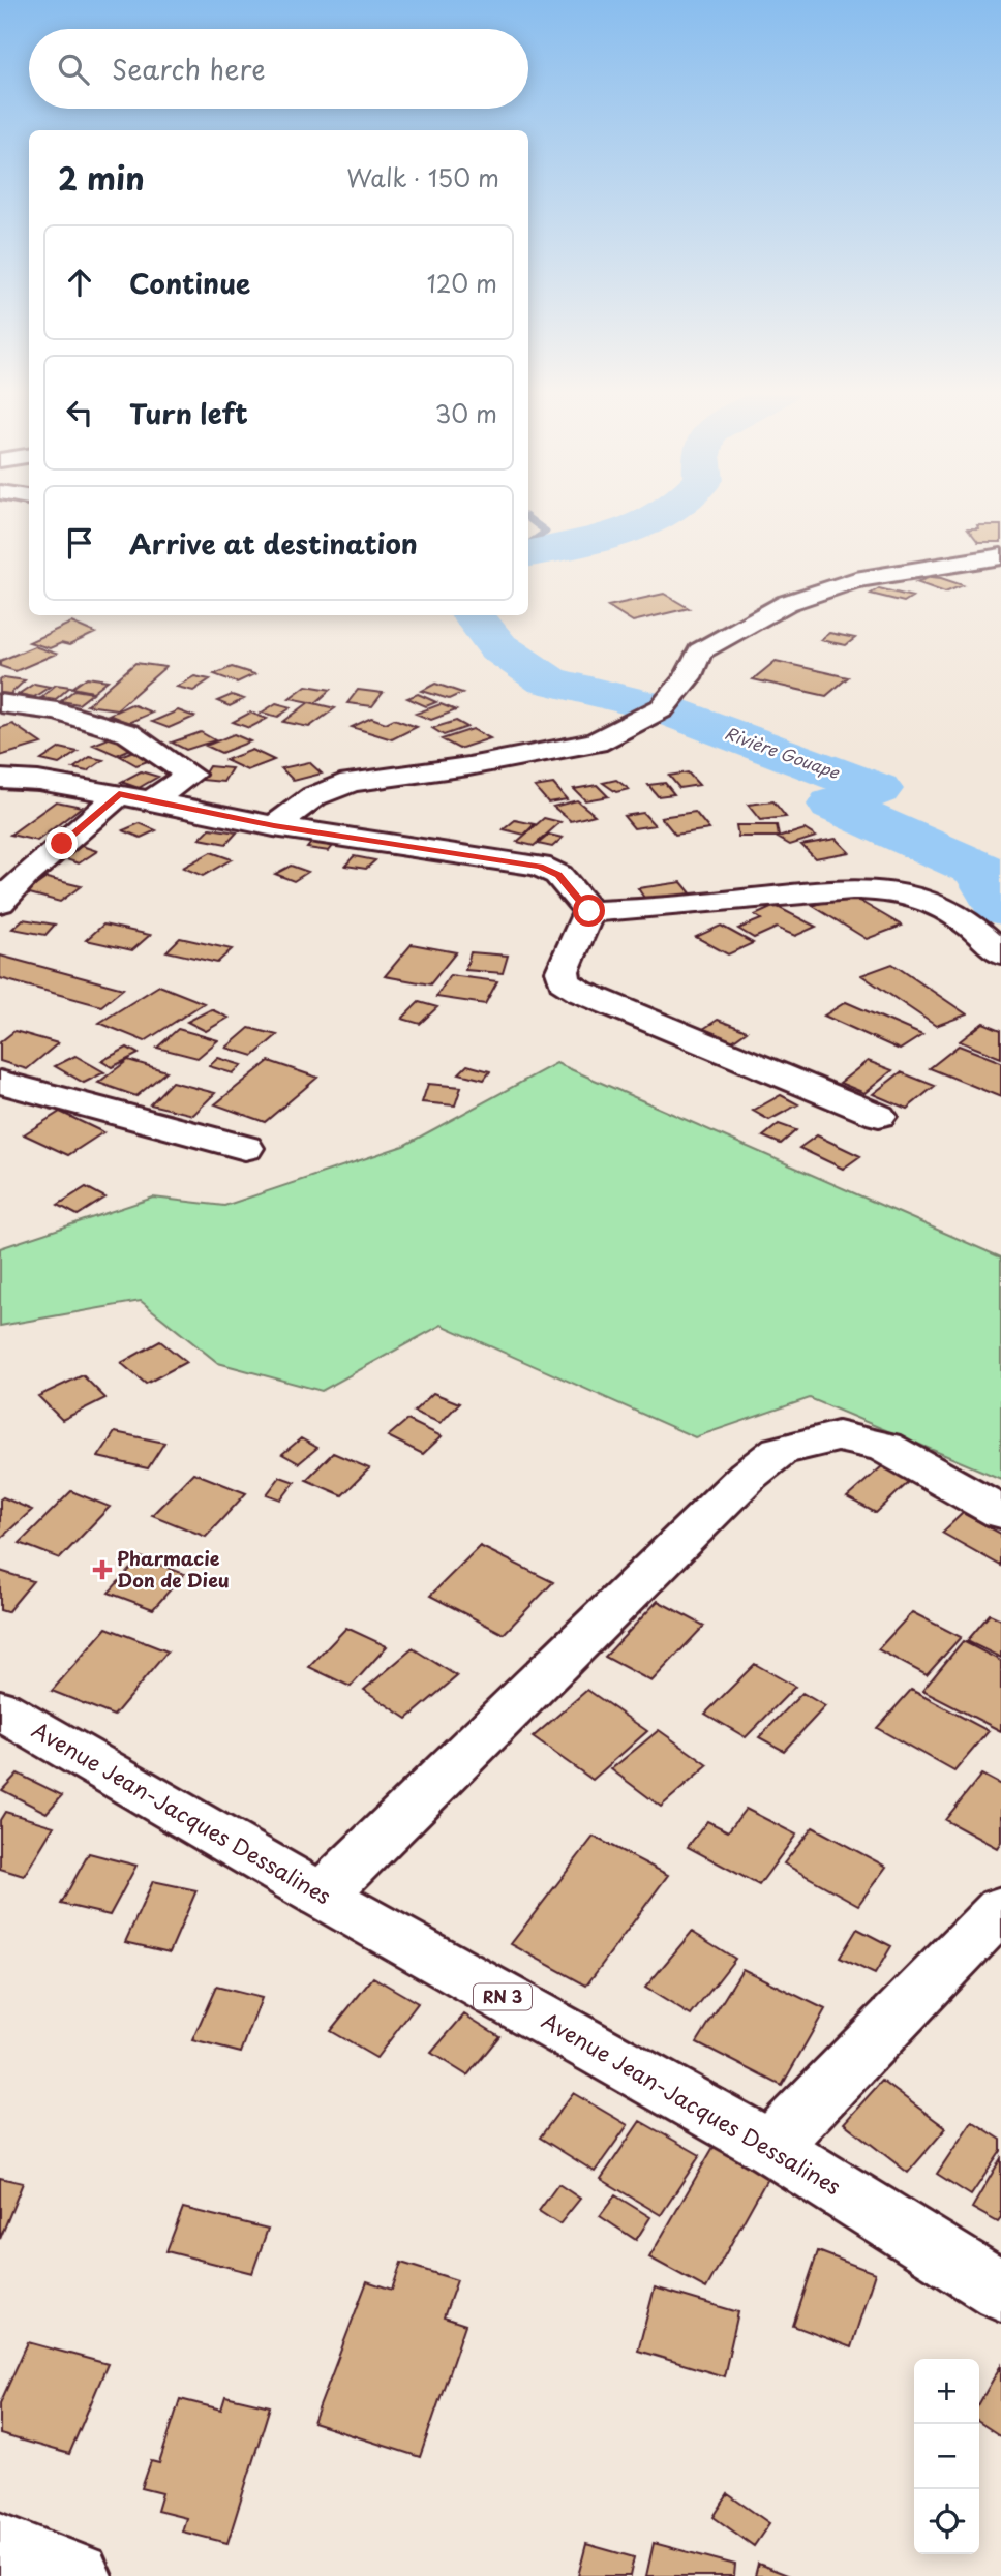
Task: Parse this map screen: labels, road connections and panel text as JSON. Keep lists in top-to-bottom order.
{
  "streets": {
    "street": ["Avenue Jean-Jacques Dessalines", "RN 3"]
  },
  "water": ["Rivière Gouape"],
  "places": {
    "health": ["Pharmacie Don de Dieu"]
  },
  "page": {
    "search": "Search here",
    "heading": ["2 min", "Walk · 150 m"],
    "list": [
      ["Continue", "120 m"],
      ["Turn left", "30 m"],
      "Arrive at destination"
    ],
    "map_buttons": ["+", "−"]
  }
}
